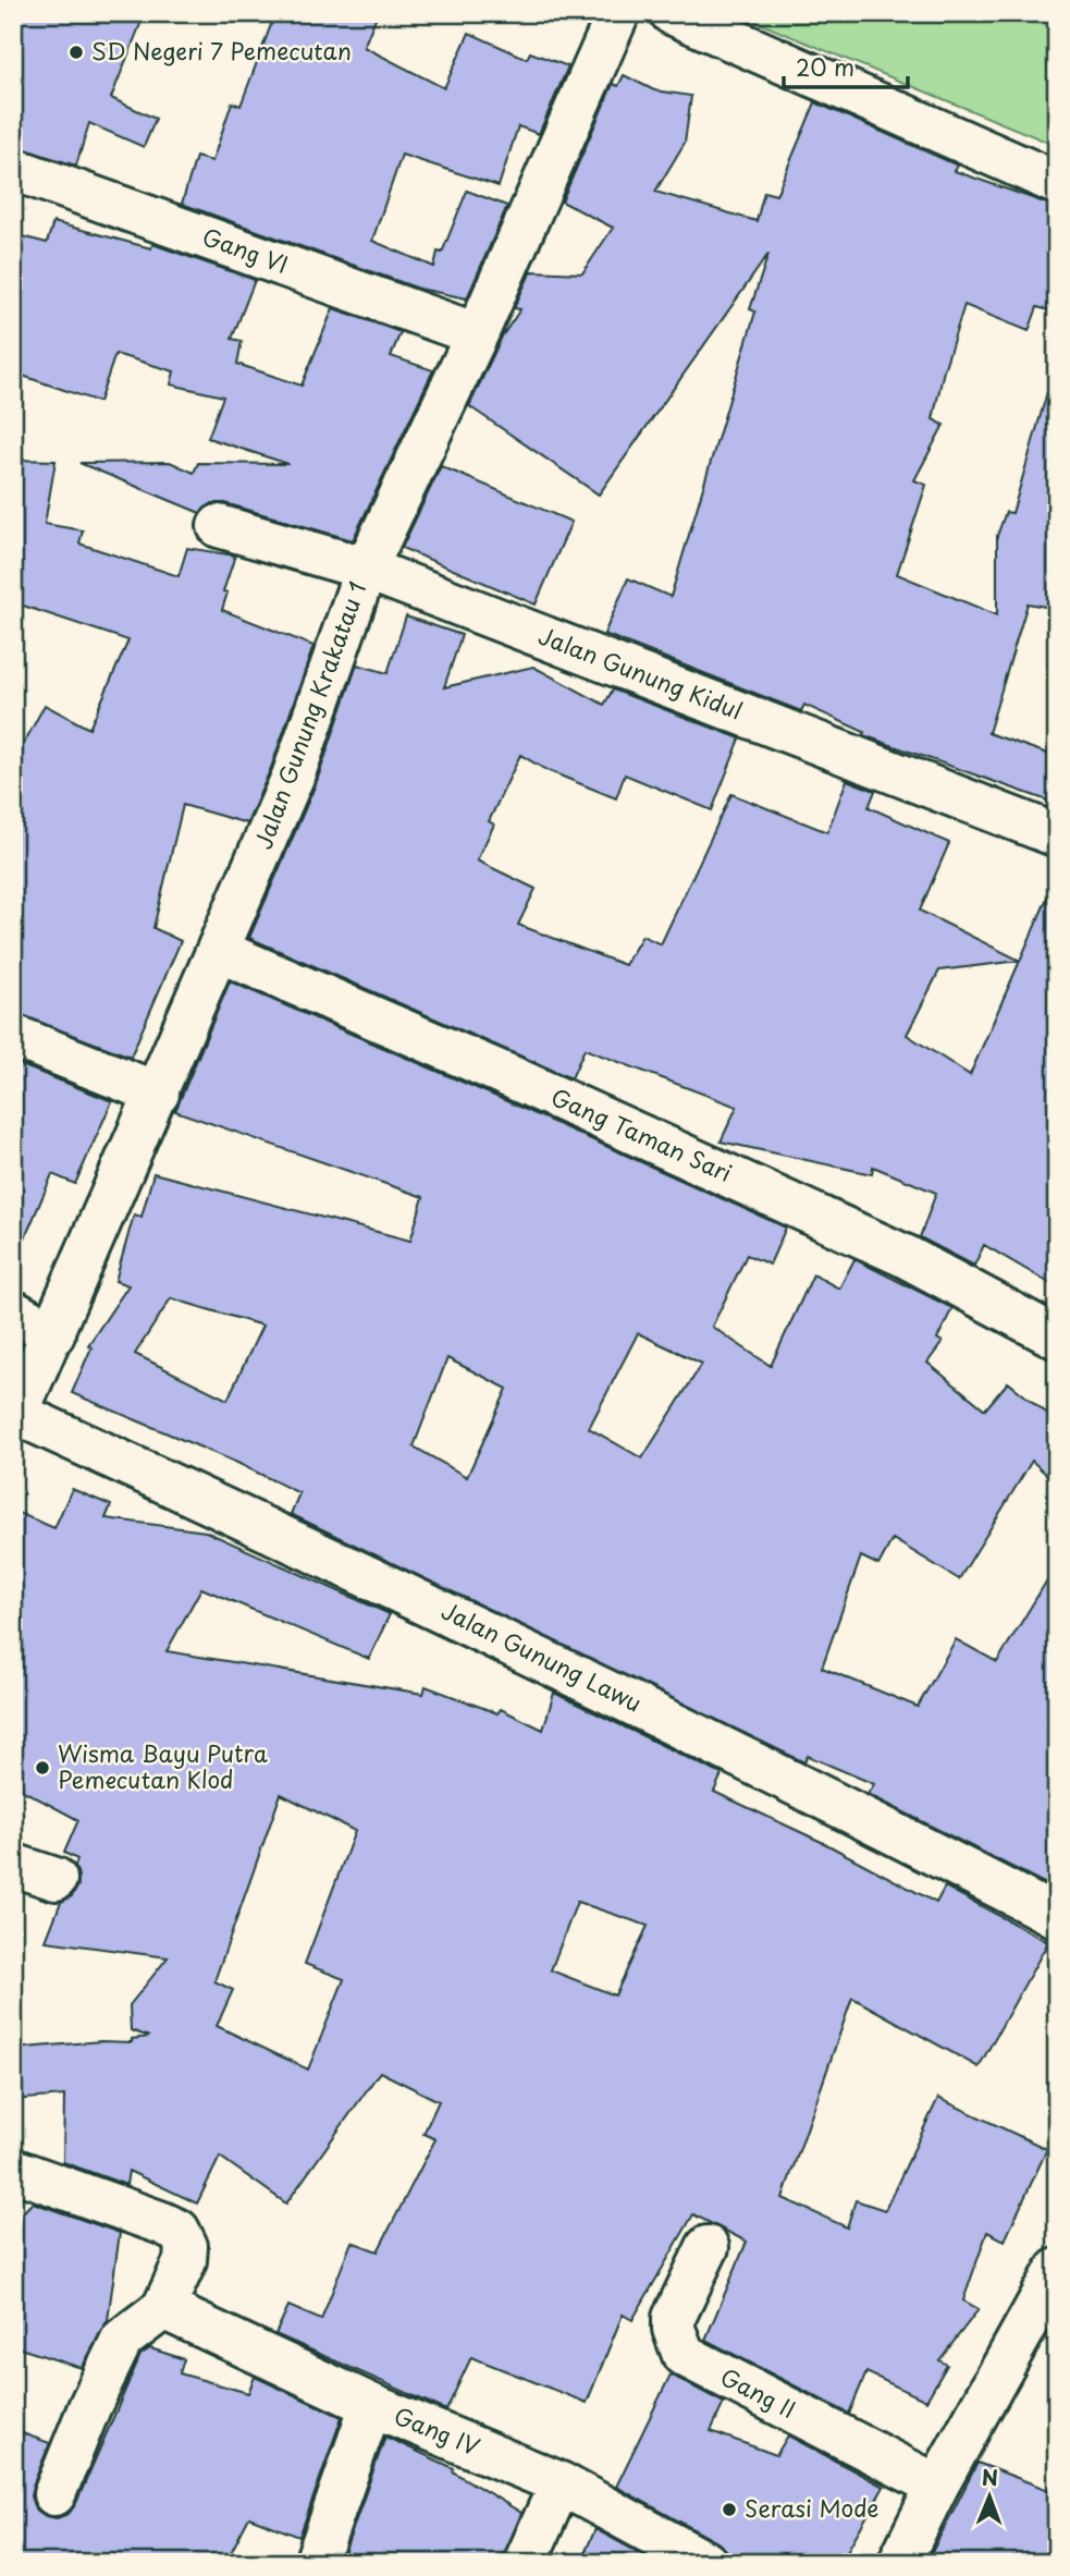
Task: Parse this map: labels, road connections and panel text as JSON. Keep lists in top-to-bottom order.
{
  "streets": {
    "main road": [
      "Gang VI",
      "Jalan Gunung Kidul",
      "Jalan Gunung Krakatau 1",
      "Gang Taman Sari",
      "Jalan Gunung Lawu",
      "Gang II",
      "Gang IV"
    ]
  },
  "crossings": [
    ["Gang VI", "Jalan Gunung Krakatau 1"],
    ["Jalan Gunung Kidul", "Jalan Gunung Krakatau 1"],
    ["Jalan Gunung Krakatau 1", "Gang Taman Sari"],
    ["Jalan Gunung Krakatau 1", "Jalan Gunung Lawu"]
  ],
  "places": ["SD Negeri 7 Pemecutan", "Wisma Bayu Putra Pemecutan Klod", "Serasi Mode"],
  "scale_bar": "20 m",
  "north": "top"
}
